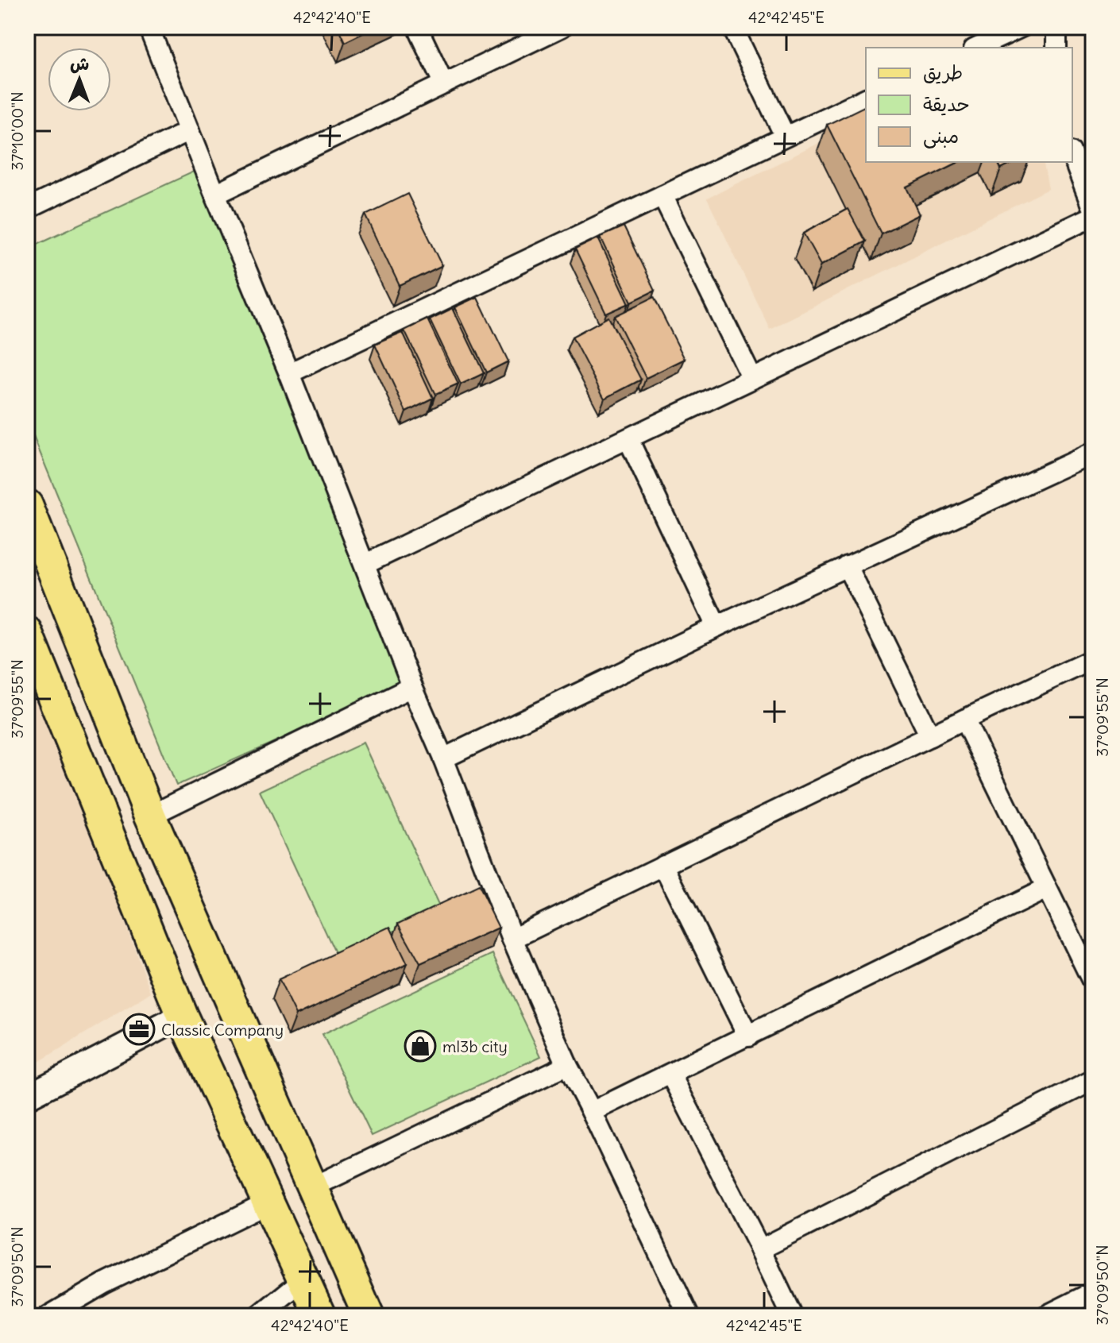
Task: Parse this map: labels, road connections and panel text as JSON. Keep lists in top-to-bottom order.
{
  "places": {
    "office": ["Classic Company"],
    "shop": ["ml3b city"]
  },
  "legend": ["طريق", "حديقة", "مبنى"],
  "north": "top",
  "coordinates": [
    "42°42'40\"E",
    "42°42'45\"E",
    "37°10'00\"N",
    "37°09'55\"N",
    "37°09'50\"N"
  ]
}
